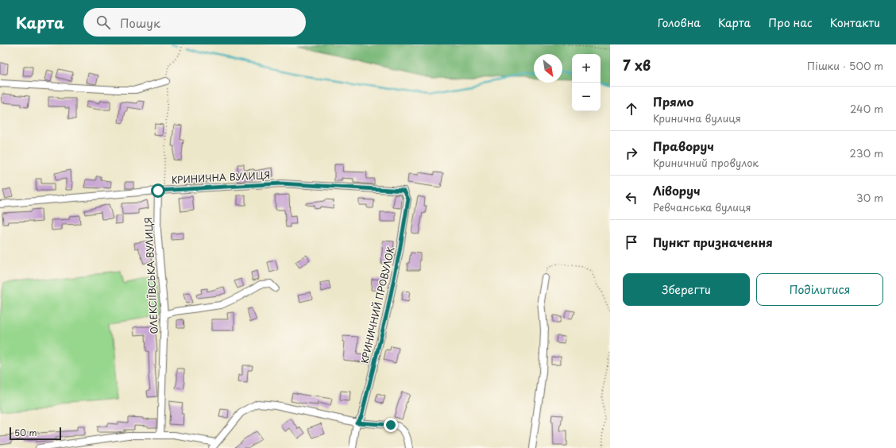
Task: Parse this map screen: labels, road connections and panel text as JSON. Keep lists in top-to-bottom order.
{
  "streets": {
    "street": ["КРИНИЧНА ВУЛИЦЯ", "ОЛЕКСІЇВСЬКА ВУЛИЦЯ", "КРИНИЧНИЙ ПРОВУЛОК"]
  },
  "crossings": [
    ["КРИНИЧНА ВУЛИЦЯ", "ОЛЕКСІЇВСЬКА ВУЛИЦЯ"],
    ["КРИНИЧНА ВУЛИЦЯ", "КРИНИЧНИЙ ПРОВУЛОК"]
  ],
  "scale_bar": "50 m",
  "north": "bottom right",
  "page": {
    "header": "Карта",
    "search": "Пошук",
    "nav": [
      "Головна",
      "Карта",
      "Про нас",
      "Контакти"
    ],
    "heading": ["7 хв", "Пішки · 500 m"],
    "map_buttons": ["+", "−"],
    "list": [
      ["Прямо", "Кринична вулиця", "240 m"],
      ["Праворуч", "Криничний провулок", "230 m"],
      ["Ліворуч", "Ревчанська вулиця", "30 m"],
      "Пункт призначення"
    ],
    "buttons": ["Зберегти", "Поділитися"],
    "scale": "50 m"
  }
}
